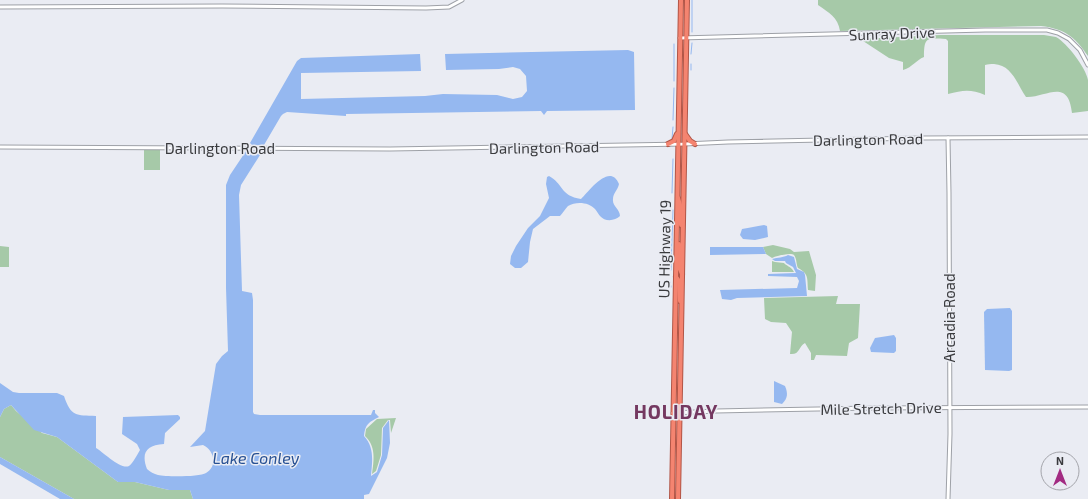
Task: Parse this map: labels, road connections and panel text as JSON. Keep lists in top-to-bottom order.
{
  "streets": {
    "highway": ["US Highway 19"],
    "street": [
      "Sunray Drive",
      "Darlington Road",
      "Arcadia Road",
      "Mile Stretch Drive"
    ]
  },
  "crossings": [
    ["Sunray Drive", "US Highway 19"],
    ["Darlington Road", "US Highway 19"],
    ["Darlington Road", "Arcadia Road"],
    ["US Highway 19", "Mile Stretch Drive"],
    ["Arcadia Road", "Mile Stretch Drive"]
  ],
  "districts": ["HOLIDAY"],
  "water": ["Lake Conley"],
  "north": "top"
}
